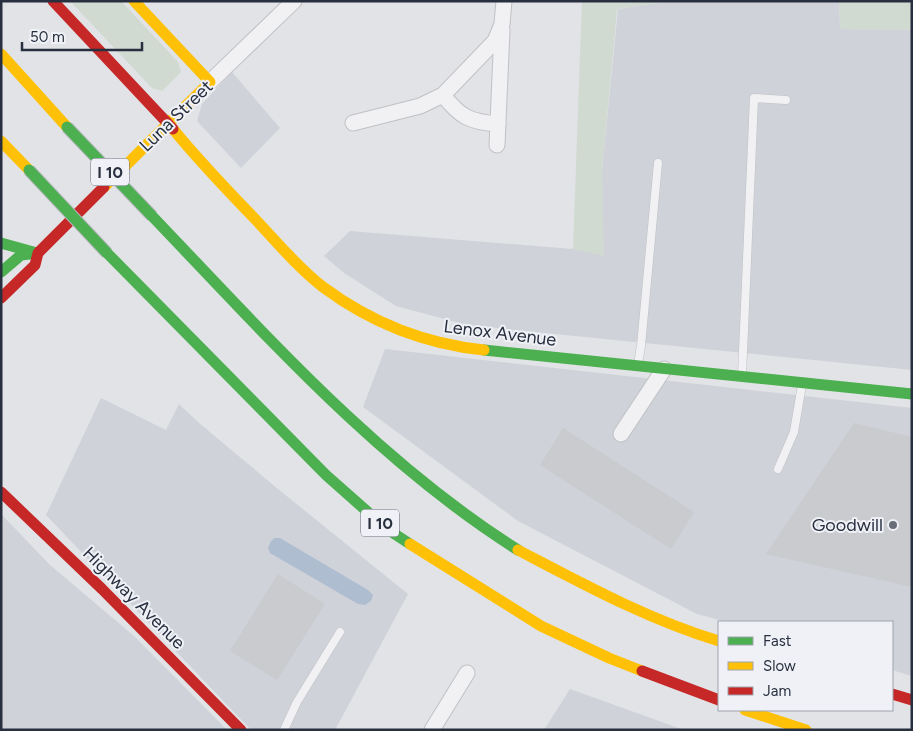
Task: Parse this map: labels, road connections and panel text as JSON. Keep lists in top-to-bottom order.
{
  "streets": {
    "main road": [
      "Luna Street",
      "I 10",
      "Lenox Avenue",
      "Highway Avenue"
    ]
  },
  "crossings": [
    ["Luna Street", "Lenox Avenue"]
  ],
  "places": ["Goodwill"],
  "legend": ["Fast", "Slow", "Jam"],
  "scale_bar": "50 m"
}
